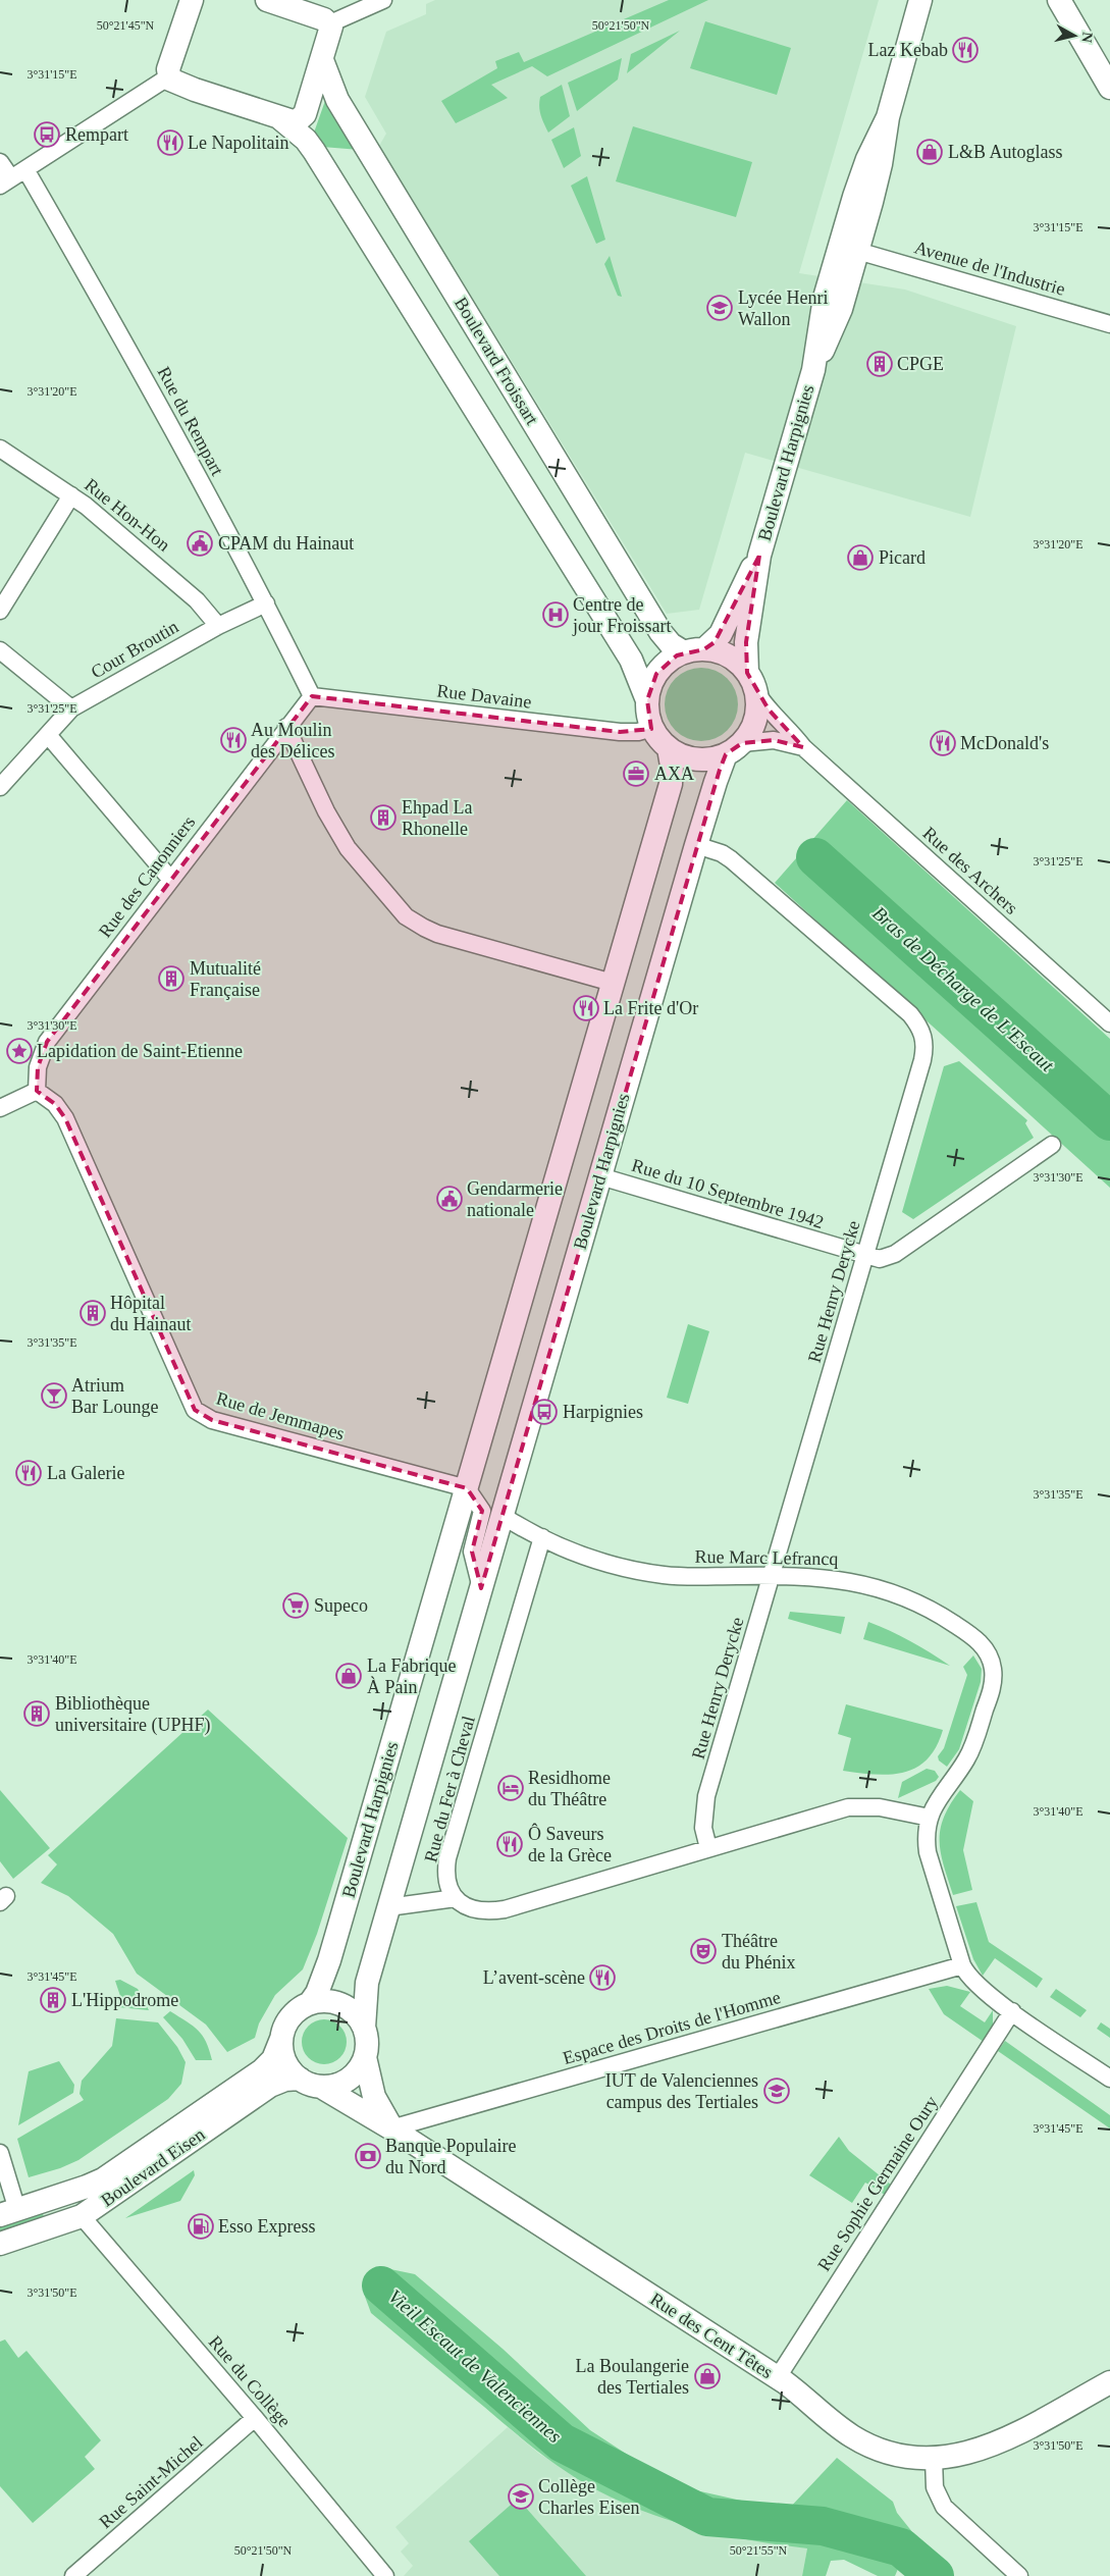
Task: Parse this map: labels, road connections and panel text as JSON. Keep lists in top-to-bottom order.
{
  "streets": {
    "main road": [
      "Boulevard Froissart",
      "Boulevard Harpignies",
      "Boulevard Eisen",
      "Rue des Cent Têtes"
    ],
    "street": [
      "Avenue de l'Industrie",
      "Rue du Rempart",
      "Rue Hon-Hon",
      "Cour Broutin",
      "Rue Davaine",
      "Rue des Archers",
      "Rue des Canonniers",
      "Rue du 10 Septembre 1942",
      "Rue Henry Derycke",
      "Rue de Jemmapes",
      "Rue Marc Lefrancq",
      "Rue du Fer à Cheval",
      "Espace des Droits de l'Homme",
      "Rue Sophie Germaine Oury",
      "Rue du Collège",
      "Rue Saint-Michel"
    ]
  },
  "crossings": [
    ["Avenue de l'Industrie", "Boulevard Harpignies"],
    ["Boulevard Froissart", "Boulevard Harpignies"],
    ["Boulevard Froissart", "Rue Davaine"],
    ["Boulevard Froissart", "Rue des Archers"],
    ["Rue du Rempart", "Cour Broutin"],
    ["Rue du Rempart", "Rue Davaine"],
    ["Rue du Rempart", "Rue des Canonniers"],
    ["Boulevard Harpignies", "Rue Davaine"],
    ["Boulevard Harpignies", "Rue des Archers"],
    ["Boulevard Harpignies", "Rue du 10 Septembre 1942"],
    ["Boulevard Harpignies", "Rue Henry Derycke"],
    ["Boulevard Harpignies", "Rue de Jemmapes"],
    ["Boulevard Harpignies", "Rue Marc Lefrancq"],
    ["Boulevard Harpignies", "Boulevard Eisen"],
    ["Boulevard Harpignies", "Rue des Cent Têtes"],
    ["Rue Hon-Hon", "Cour Broutin"],
    ["Rue Davaine", "Rue des Archers"],
    ["Rue Davaine", "Rue des Canonniers"],
    ["Rue des Canonniers", "Rue de Jemmapes"],
    ["Rue du 10 Septembre 1942", "Rue Henry Derycke"],
    ["Rue Henry Derycke", "Rue Marc Lefrancq"],
    ["Rue Marc Lefrancq", "Rue du Fer à Cheval"],
    ["Rue Marc Lefrancq", "Espace des Droits de l'Homme"],
    ["Rue Marc Lefrancq", "Rue Sophie Germaine Oury"],
    ["Espace des Droits de l'Homme", "Rue des Cent Têtes"],
    ["Boulevard Eisen", "Rue des Cent Têtes"],
    ["Boulevard Eisen", "Rue du Collège"],
    ["Rue Sophie Germaine Oury", "Rue des Cent Têtes"],
    ["Rue du Collège", "Rue Saint-Michel"]
  ],
  "water": ["Bras de Décharge de L'Escaut", "Vieil Escaut de Valenciennes"],
  "places": {
    "restaurant": [
      "Laz Kebab",
      "Le Napolitain",
      "Au Moulin des Délices",
      "McDonald's",
      "La Frite d'Or",
      "La Galerie",
      "Ô Saveurs de la Grèce",
      "L’avent-scène"
    ],
    "bus stop": ["Rempart", "Harpignies"],
    "shop": [
      "L&B Autoglass",
      "Picard",
      "La Fabrique À Pain",
      "La Boulangerie des Tertiales"
    ],
    "school or university": ["Lycée Henri Wallon", "IUT de Valenciennes campus des Tertiales", "Collège Charles Eisen"],
    "building": [
      "CPGE",
      "Ehpad La Rhonelle",
      "Mutualité Française",
      "Hôpital du Hainaut",
      "Bibliothèque universitaire (UPHF)",
      "L'Hippodrome"
    ],
    "public building": ["CPAM du Hainaut", "Gendarmerie nationale"],
    "hospital": ["Centre de jour Froissart"],
    "office": ["AXA"],
    "place": ["Lapidation de Saint-Etienne"],
    "bar": ["Atrium Bar Lounge"],
    "supermarket": ["Supeco"],
    "hotel": ["Residhome du Théâtre"],
    "theatre": ["Théâtre du Phénix"],
    "bank": ["Banque Populaire du Nord"],
    "fuel station": ["Esso Express"]
  },
  "north": "right",
  "coordinates": [
    "50°21'45\"N",
    "50°21'50\"N",
    "3°31'15\"E",
    "3°31'20\"E",
    "3°31'25\"E",
    "3°31'30\"E",
    "3°31'35\"E",
    "3°31'40\"E",
    "3°31'45\"E",
    "3°31'50\"E",
    "50°21'55\"N"
  ]
}
